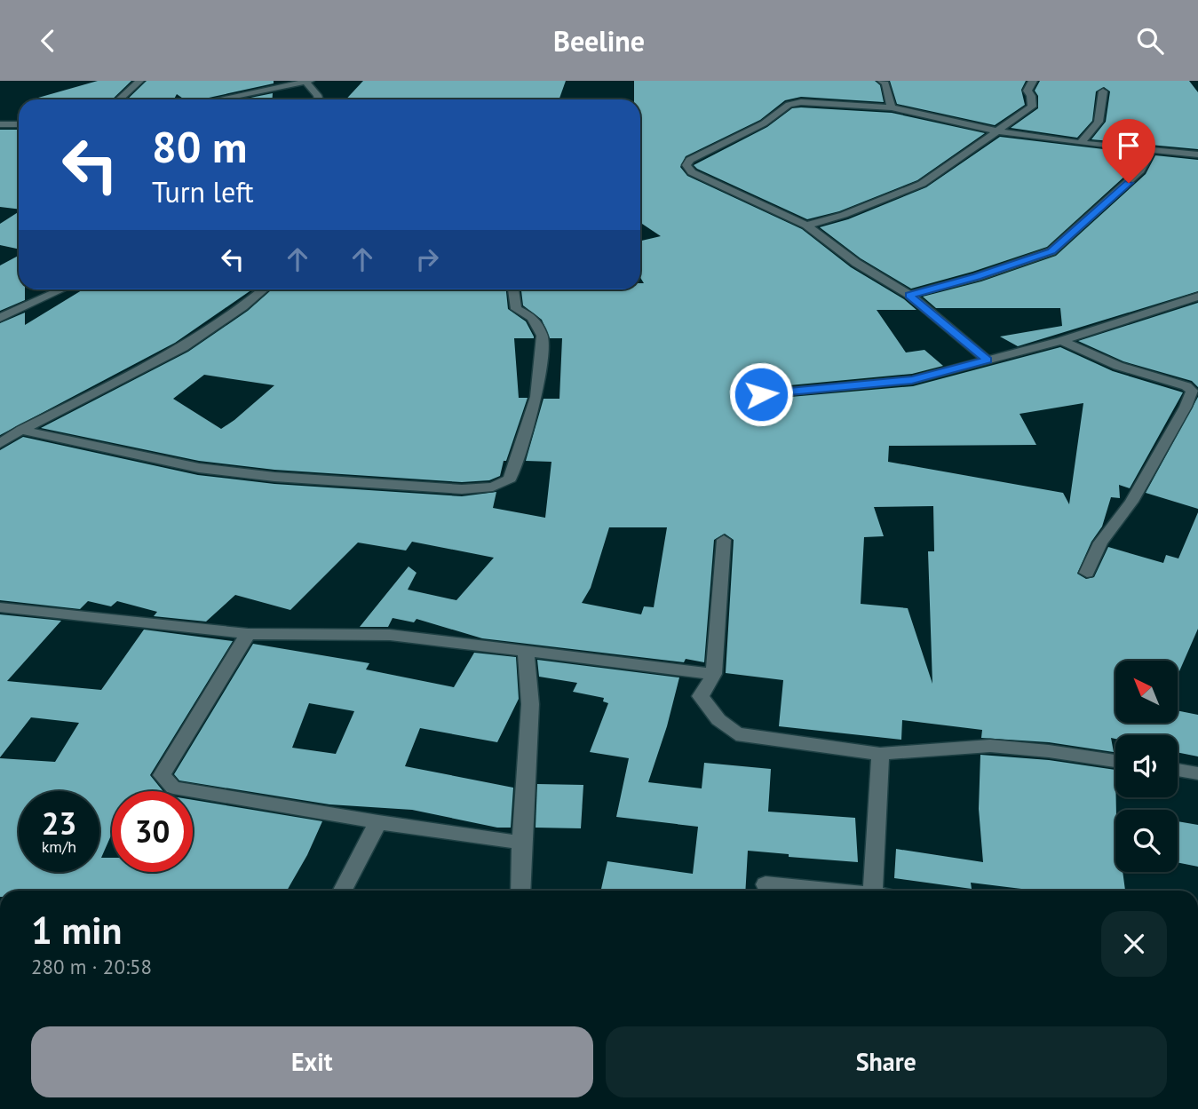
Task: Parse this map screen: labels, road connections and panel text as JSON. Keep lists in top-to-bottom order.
{
  "north": "top left",
  "page": {
    "header": "Beeline",
    "turn": ["80 m", "Turn left"],
    "speed": "23 km/h",
    "limit": "30",
    "heading": ["1 min", "280 m · 20:58"],
    "buttons": ["Exit", "Share"]
  }
}
